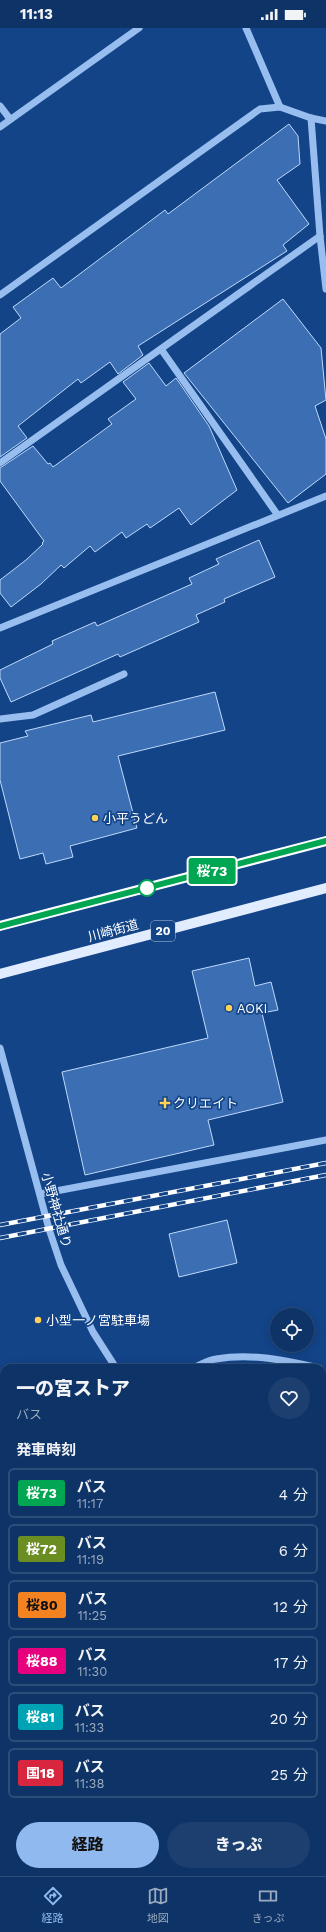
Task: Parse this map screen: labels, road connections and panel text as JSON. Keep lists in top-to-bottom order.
{
  "streets": {
    "main road": ["川崎街道", "20"],
    "street": ["小野神社通り"]
  },
  "places": {
    "other": ["小平うどん", "AOKI", "小型一ノ宮駐車場"],
    "health": ["クリエイト"]
  },
  "lines": ["bus line 桜73"],
  "page": {
    "status": "11:13",
    "on_map": "桜73",
    "heading": [
      ["一の宮ストア", "バス"],
      "発車時刻"
    ],
    "list": [
      {
        "mark": "桜73",
        "name": "バス",
        "note": "11:17",
        "value": "4 分"
      },
      {
        "mark": "桜72",
        "name": "バス",
        "note": "11:19",
        "value": "6 分"
      },
      {
        "mark": "桜80",
        "name": "バス",
        "note": "11:25",
        "value": "12 分"
      },
      {
        "mark": "桜88",
        "name": "バス",
        "note": "11:30",
        "value": "17 分"
      },
      {
        "mark": "桜81",
        "name": "バス",
        "note": "11:33",
        "value": "20 分"
      },
      {
        "mark": "国18",
        "name": "バス",
        "note": "11:38",
        "value": "25 分"
      }
    ],
    "buttons": ["経路", "きっぷ"],
    "tabs": ["経路", "地図", "きっぷ"]
  }
}
